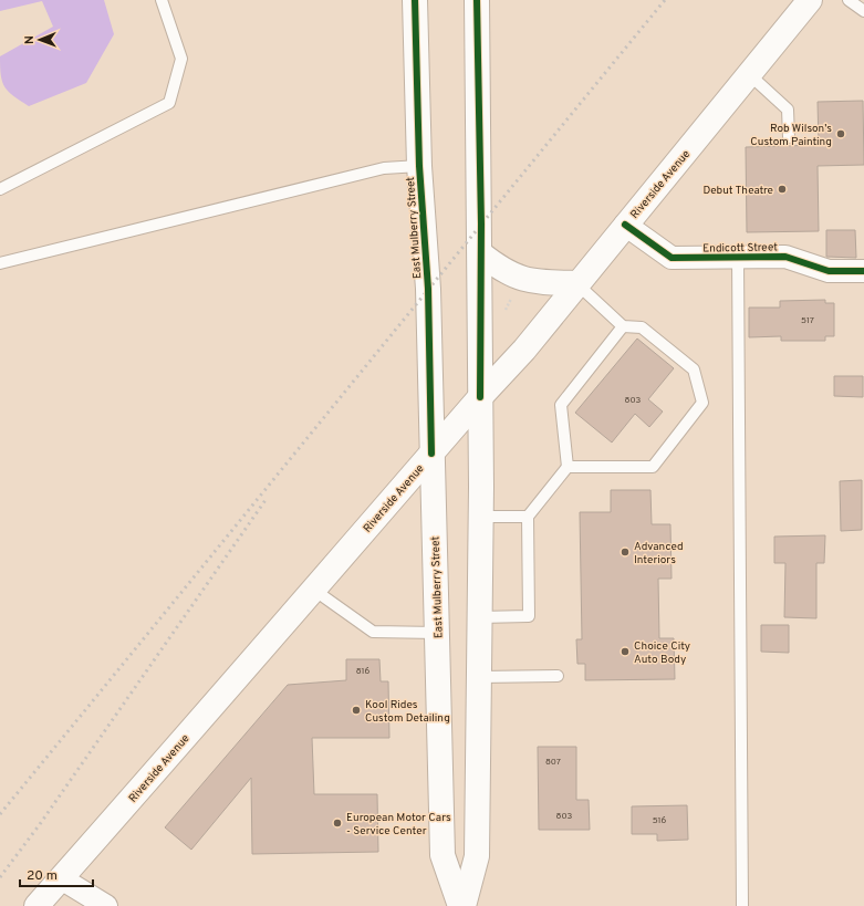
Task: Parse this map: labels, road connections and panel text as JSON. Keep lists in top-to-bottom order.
{
  "streets": {
    "main road": ["Riverside Avenue", "East Mulberry Street"],
    "street": ["Endicott Street"]
  },
  "crossings": [
    ["Riverside Avenue", "East Mulberry Street"],
    ["Riverside Avenue", "Endicott Street"]
  ],
  "places": [
    "Rob Wilson's Custom Painting",
    "Debut Theatre",
    "Advanced Interiors",
    "Choice City Auto Body",
    "Kool Rides Custom Detailing",
    "European Motor Cars - Service Center"
  ],
  "house_numbers": [
    "517",
    "803",
    "816",
    "807",
    "803",
    "516"
  ],
  "scale_bar": "20 m",
  "north": "left"
}
